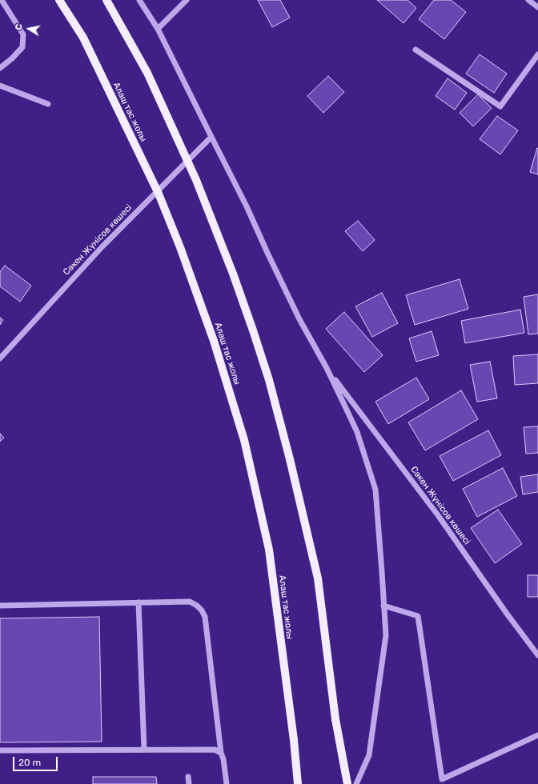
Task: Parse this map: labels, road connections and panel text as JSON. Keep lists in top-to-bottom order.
{
  "streets": {
    "main road": ["Алаш тас жолы"],
    "street": ["Сәкен Жүнісов көшесі"]
  },
  "scale_bar": "20 m",
  "north": "left"
}
